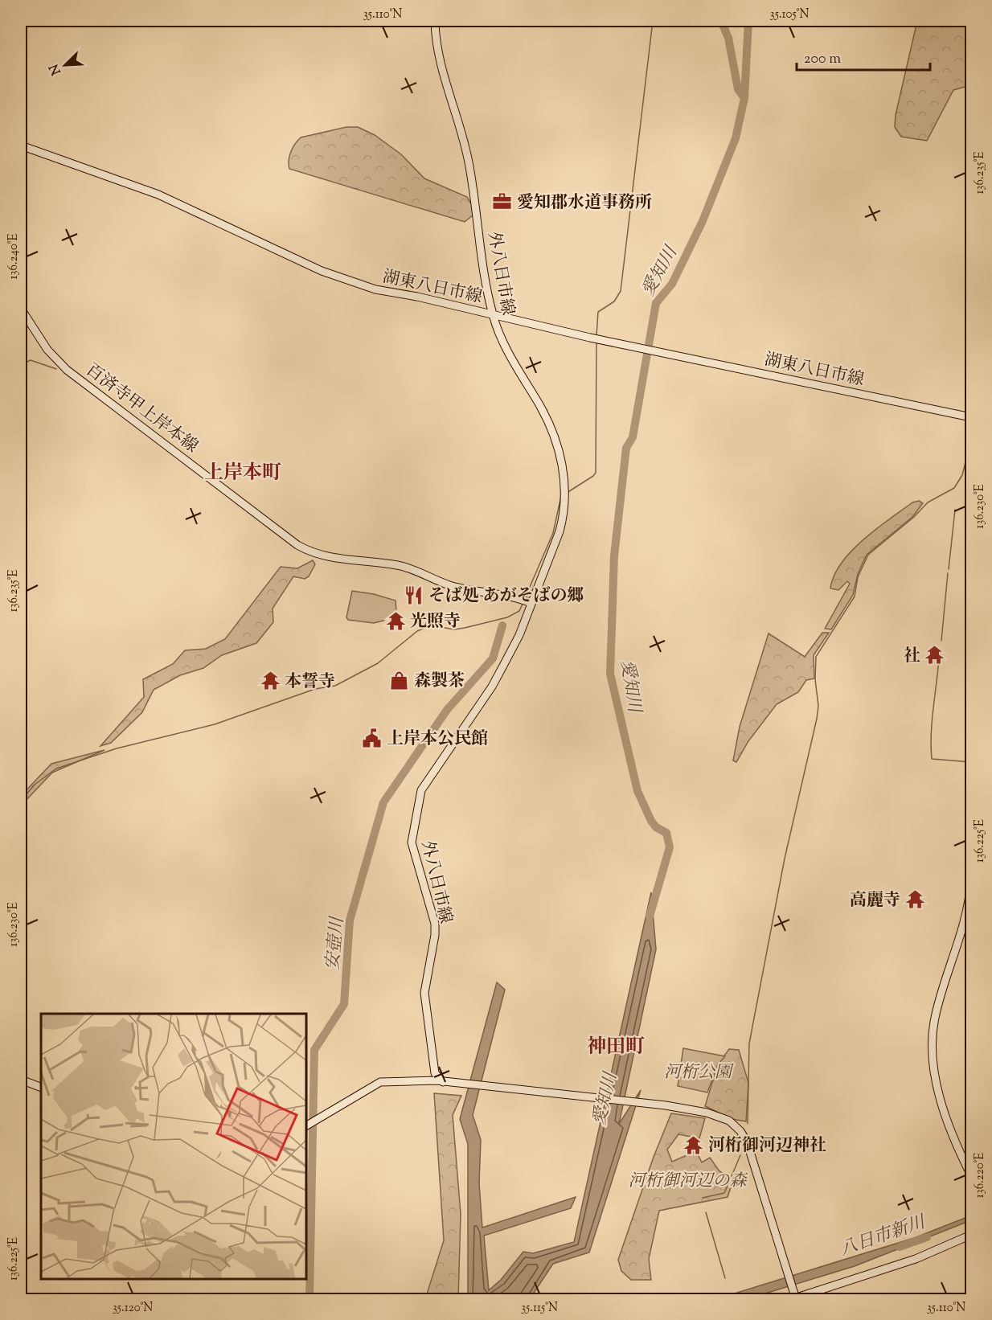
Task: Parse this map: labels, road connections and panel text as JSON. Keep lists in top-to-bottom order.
{
  "streets": {
    "main road": ["外八日市線", "湖東八日市線", "百済寺甲上岸本線"]
  },
  "crossings": [
    ["外八日市線", "湖東八日市線"],
    ["外八日市線", "百済寺甲上岸本線"]
  ],
  "districts": ["上岸本町", "神田町"],
  "water": ["愛知川", "安壺川", "八日市新川"],
  "parks": ["河桁公園", "河桁御河辺の森"],
  "places": {
    "office": ["愛知郡水道事務所"],
    "restaurant": ["そば処 あがそばの郷"],
    "temple": [
      "光照寺",
      "社",
      "本誓寺",
      "高麗寺",
      "河桁御河辺神社"
    ],
    "shop": ["森製茶"],
    "public building": ["上岸本公民館"]
  },
  "scale_bar": "200 m",
  "north": "bottom left",
  "coordinates": [
    "35.110°N",
    "35.105°N",
    "136.235°E",
    "136.240°E",
    "136.230°E",
    "136.225°E",
    "136.220°E",
    "35.120°N",
    "35.115°N"
  ]
}
